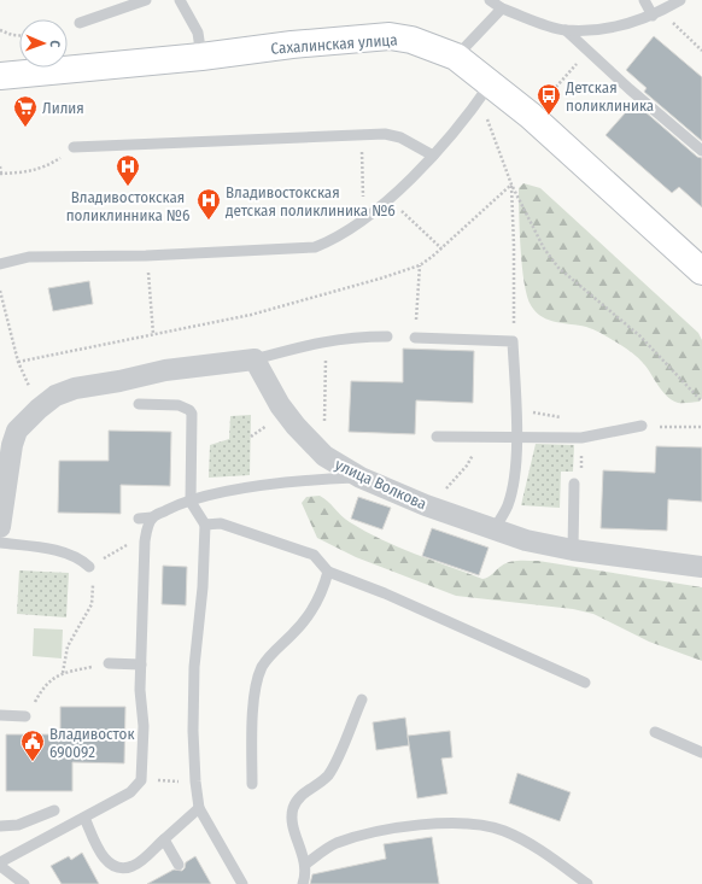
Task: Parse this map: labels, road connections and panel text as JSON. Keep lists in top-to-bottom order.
{
  "streets": {
    "main road": ["Сахалинская улица"],
    "street": ["улица Волкова"]
  },
  "places": {
    "bus stop": ["Детская поликлиника"],
    "supermarket": ["Лилия"],
    "hospital": ["Владивостокская поликлинника №6", "Владивостокская детская поликлиника №6"],
    "public building": ["Владивосток 690092"]
  },
  "north": "right"
}
